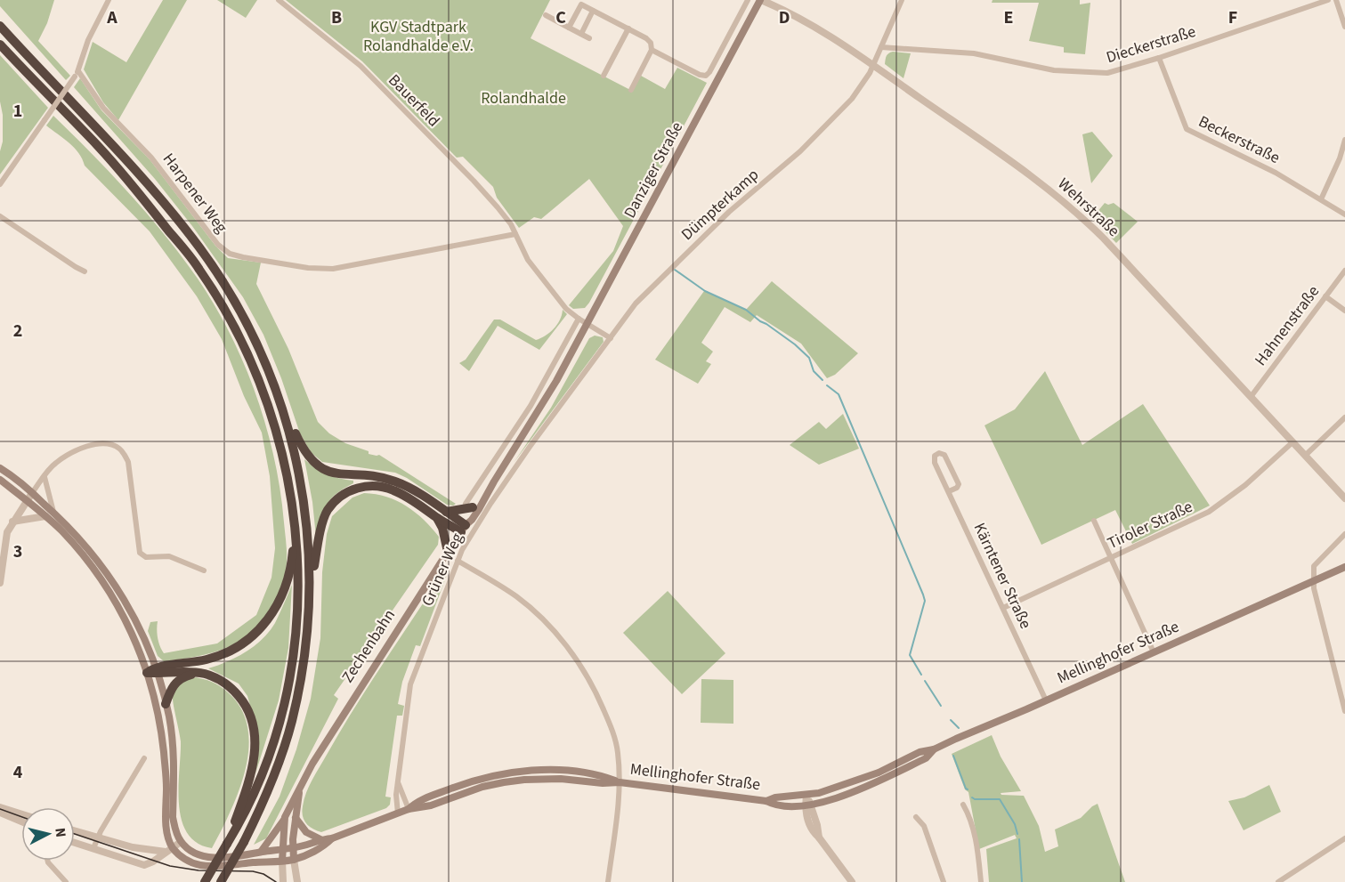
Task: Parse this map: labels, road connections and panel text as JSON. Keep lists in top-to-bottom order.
{
  "streets": {
    "main road": ["Danziger Straße", "Zechenbahn", "Mellinghofer Straße"],
    "street": [
      "Dieckerstraße",
      "Bauerfeld",
      "Beckerstraße",
      "Harpener Weg",
      "Dümpterkamp",
      "Wehrstraße",
      "Hahnenstraße",
      "Tiroler Straße",
      "Grüner Weg",
      "Kärntener Straße"
    ]
  },
  "crossings": [
    ["Dieckerstraße", "Beckerstraße"],
    ["Dieckerstraße", "Dümpterkamp"],
    ["Bauerfeld", "Danziger Straße"],
    ["Bauerfeld", "Harpener Weg"],
    ["Bauerfeld", "Dümpterkamp"],
    ["Bauerfeld", "Zechenbahn"],
    ["Danziger Straße", "Wehrstraße"],
    ["Danziger Straße", "Zechenbahn"],
    ["Dümpterkamp", "Wehrstraße"],
    ["Dümpterkamp", "Grüner Weg"],
    ["Wehrstraße", "Hahnenstraße"],
    ["Wehrstraße", "Tiroler Straße"],
    ["Tiroler Straße", "Kärntener Straße"],
    ["Grüner Weg", "Mellinghofer Straße"],
    ["Kärntener Straße", "Mellinghofer Straße"],
    ["Zechenbahn", "Mellinghofer Straße"]
  ],
  "parks": ["KGV Stadtpark Rolandhalde e.V.", "Rolandhalde"],
  "north": "right",
  "grid": {
    "columns": [
      "A",
      "B",
      "C",
      "D",
      "E",
      "F"
    ],
    "rows": [
      "1",
      "2",
      "3",
      "4"
    ]
  }
}
